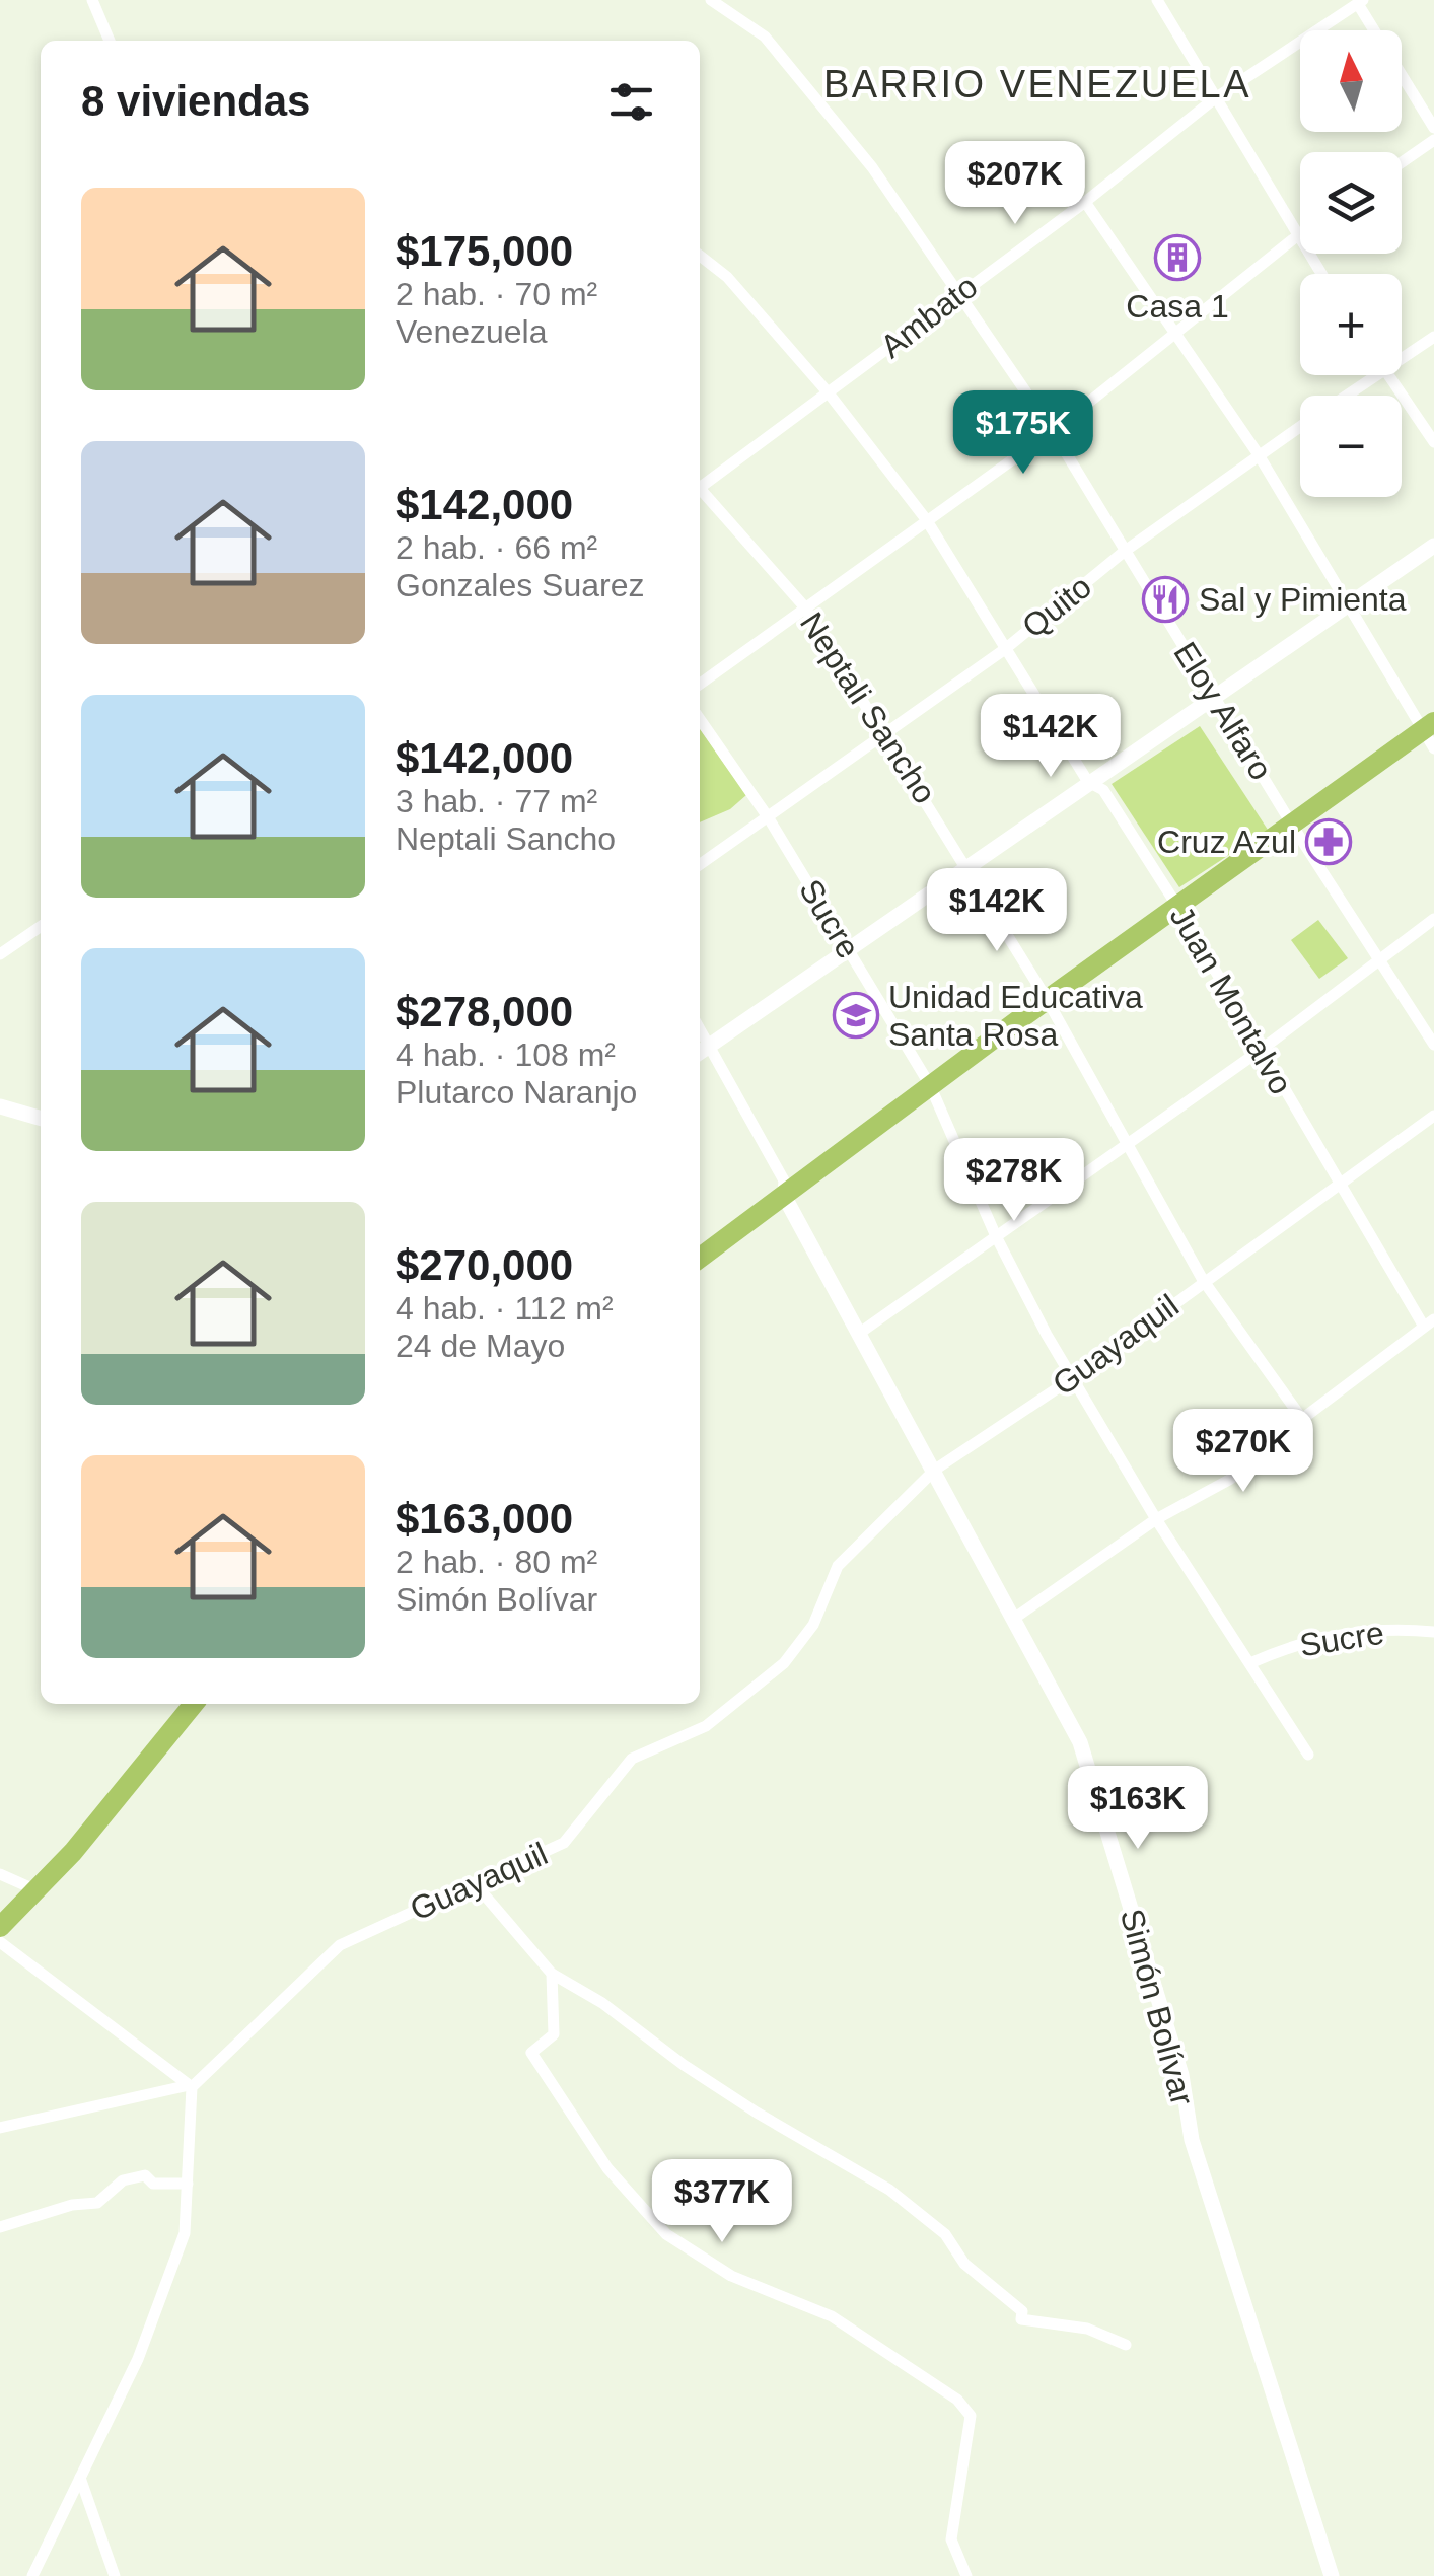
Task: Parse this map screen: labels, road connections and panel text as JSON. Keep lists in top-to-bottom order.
{
  "streets": {
    "street": [
      "Ambato",
      "Quito",
      "Neptali Sancho",
      "Eloy Alfaro",
      "Sucre",
      "Juan Montalvo",
      "Guayaquil",
      "Simón Bolívar"
    ]
  },
  "crossings": [
    ["Ambato", "Eloy Alfaro"],
    ["Ambato", "Juan Montalvo"],
    ["Quito", "Neptali Sancho"],
    ["Quito", "Eloy Alfaro"],
    ["Quito", "Sucre"],
    ["Quito", "Juan Montalvo"],
    ["Neptali Sancho", "Guayaquil"],
    ["Sucre", "Guayaquil"],
    ["Juan Montalvo", "Guayaquil"],
    ["Guayaquil", "Simón Bolívar"]
  ],
  "districts": ["BARRIO VENEZUELA"],
  "places": {
    "building": ["Casa 1"],
    "restaurant": ["Sal y Pimienta"],
    "pharmacy": ["Cruz Azul"],
    "school or university": ["Unidad Educativa Santa Rosa"]
  },
  "north": "top",
  "page": {
    "map_buttons": ["+", "−"],
    "heading": "8 viviendas",
    "price": [
      "$207K",
      "$175K",
      "$142K",
      "$142K",
      "$278K",
      "$270K",
      "$163K",
      "$377K"
    ],
    "list": [
      {
        "name": "$175,000",
        "note": "2 hab. · 70 m² · Venezuela"
      },
      {
        "name": "$142,000",
        "note": "2 hab. · 66 m² · Gonzales Suarez"
      },
      {
        "name": "$142,000",
        "note": "3 hab. · 77 m² · Neptali Sancho"
      },
      {
        "name": "$278,000",
        "note": "4 hab. · 108 m² · Plutarco Naranjo"
      },
      {
        "name": "$270,000",
        "note": "4 hab. · 112 m² · 24 de Mayo"
      },
      {
        "name": "$163,000",
        "note": "2 hab. · 80 m² · Simón Bolívar"
      }
    ]
  }
}
